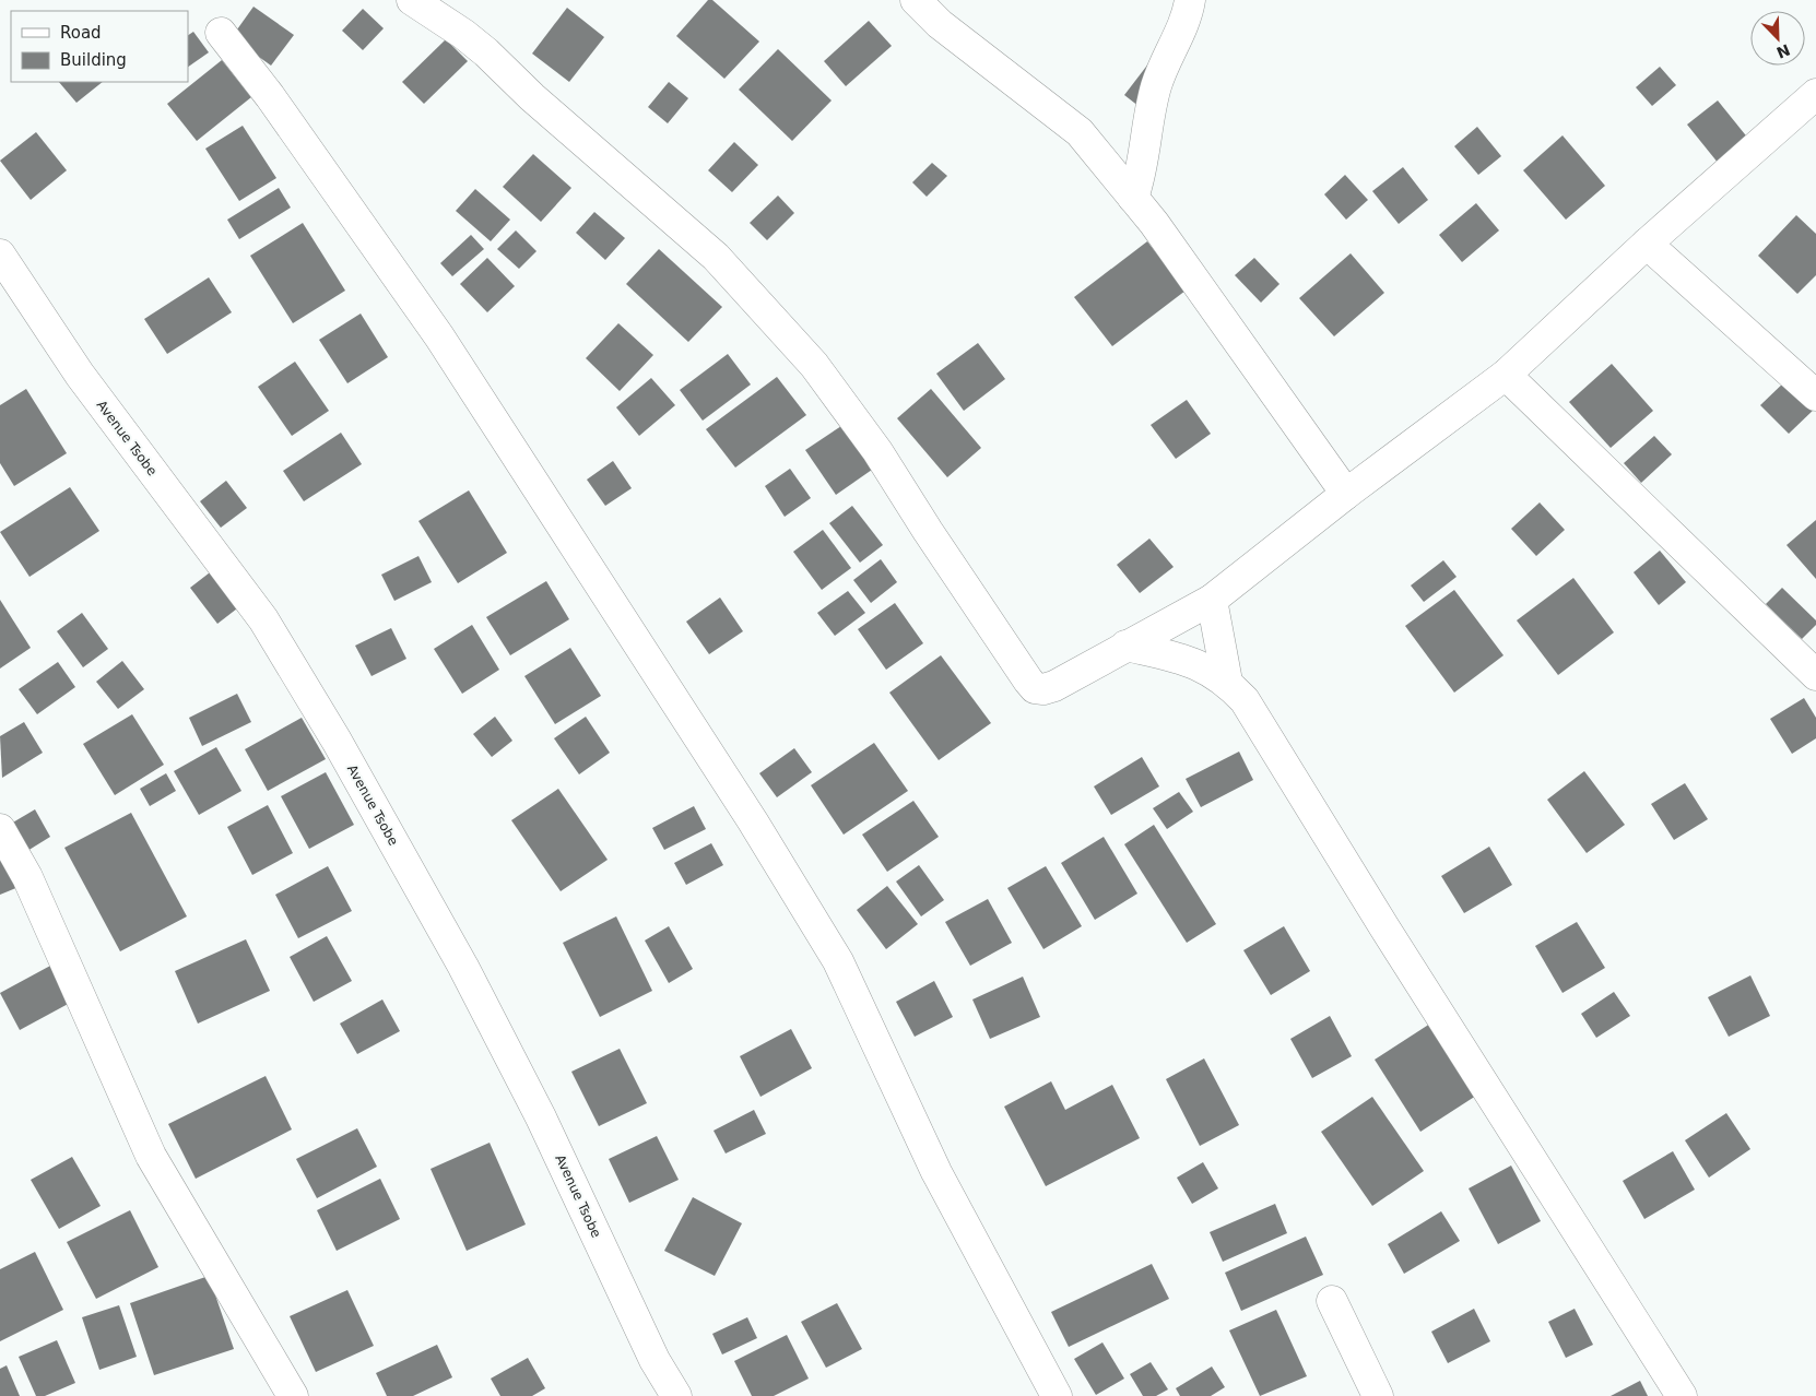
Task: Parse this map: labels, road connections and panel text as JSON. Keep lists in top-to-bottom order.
{
  "streets": {
    "street": ["Avenue Tsobe"]
  },
  "legend": ["Road", "Building"],
  "north": "bottom right"
}
